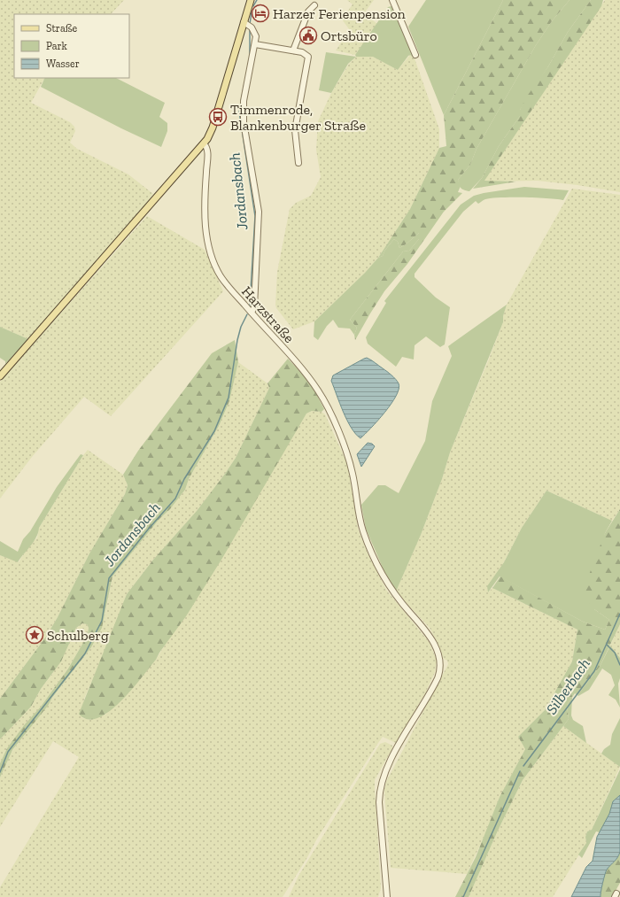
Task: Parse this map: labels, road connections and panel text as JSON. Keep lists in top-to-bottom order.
{
  "streets": {
    "street": ["Harzstraße"]
  },
  "water": ["Jordansbach", "Silberbach"],
  "places": {
    "hotel": ["Harzer Ferienpension"],
    "public building": ["Ortsbüro"],
    "bus stop": ["Timmenrode, Blankenburger Straße"],
    "place": ["Schulberg"]
  },
  "legend": ["Straße", "Park", "Wasser"]
}
